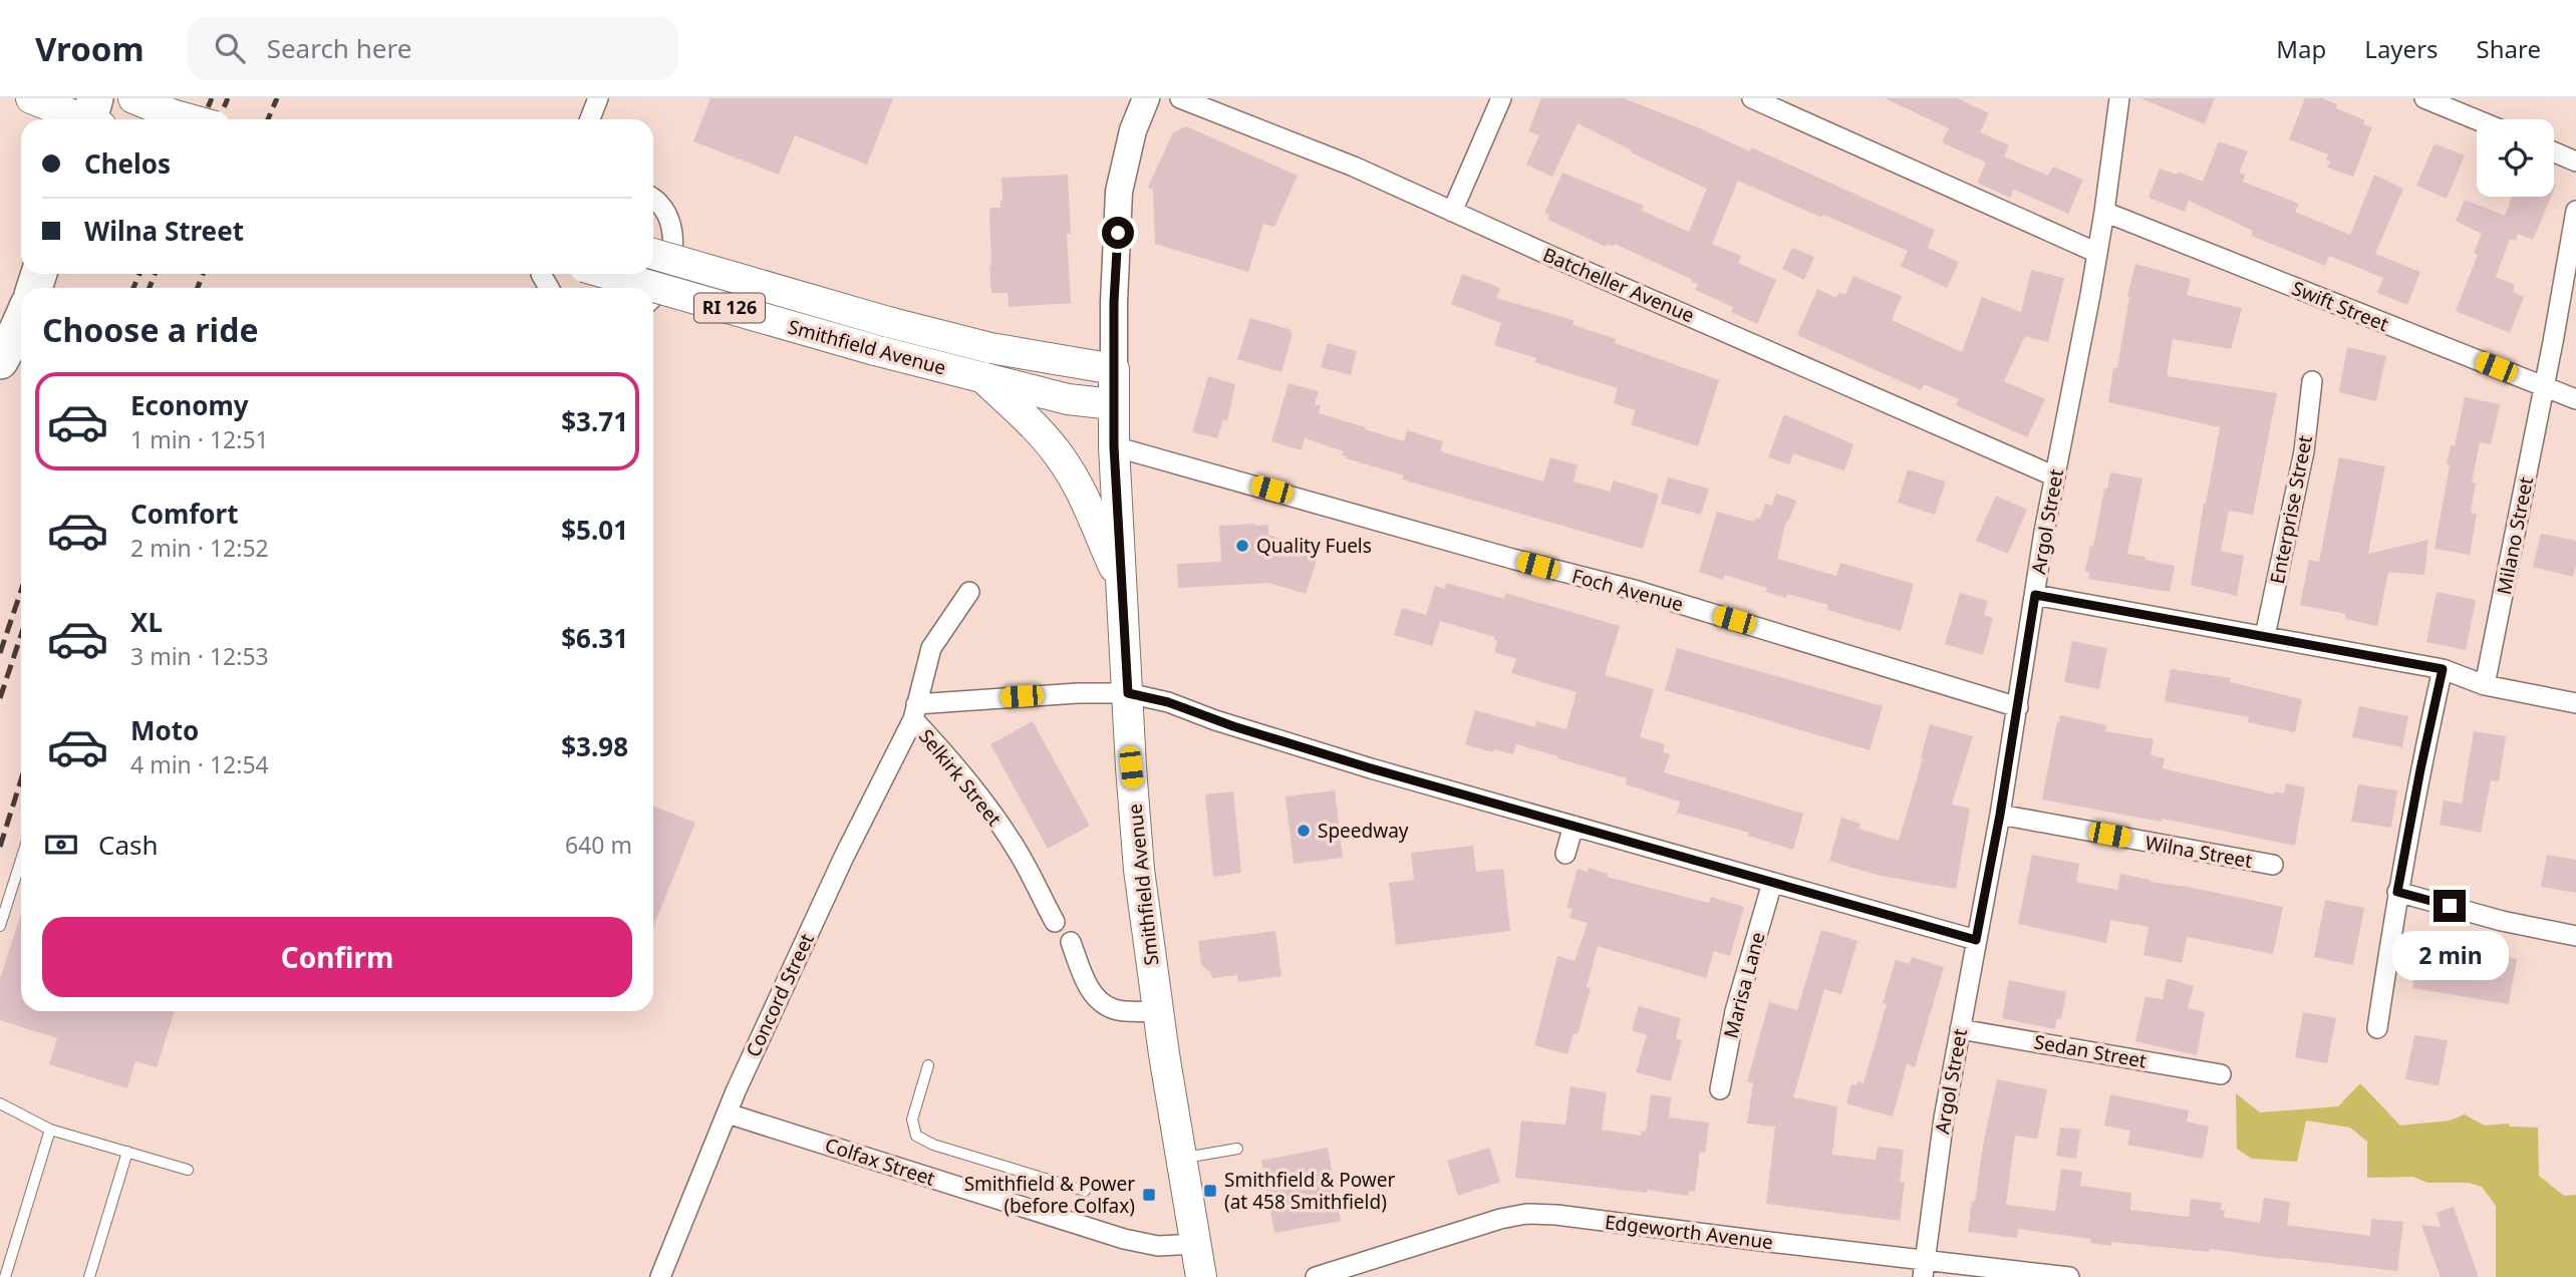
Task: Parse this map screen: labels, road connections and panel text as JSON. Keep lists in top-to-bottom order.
{
  "streets": {
    "main road": ["RI 126", "Smithfield Avenue"],
    "street": [
      "Batcheller Avenue",
      "Swift Street",
      "Enterprise Street",
      "Argol Street",
      "Milano Street",
      "Foch Avenue",
      "Selkirk Street",
      "Wilna Street",
      "Marisa Lane",
      "Concord Street",
      "Sedan Street",
      "Colfax Street",
      "Edgeworth Avenue"
    ]
  },
  "crossings": [
    ["Batcheller Avenue", "Argol Street"],
    ["Swift Street", "Argol Street"],
    ["Swift Street", "Milano Street"],
    ["Smithfield Avenue", "Foch Avenue"],
    ["Smithfield Avenue", "Colfax Street"],
    ["Argol Street", "Foch Avenue"],
    ["Argol Street", "Wilna Street"],
    ["Argol Street", "Sedan Street"],
    ["Argol Street", "Edgeworth Avenue"],
    ["Selkirk Street", "Concord Street"],
    ["Concord Street", "Colfax Street"]
  ],
  "places": {
    "other": ["Quality Fuels", "Speedway"],
    "transit": ["Smithfield & Power (at 458 Smithfield)", "Smithfield & Power (before Colfax)"]
  },
  "page": {
    "header": "Vroom",
    "search": "Search here",
    "nav": ["Map", "Layers", "Share"],
    "banner": ["Chelos", "Wilna Street"],
    "heading": "Choose a ride",
    "list": [
      {
        "name": "Economy",
        "note": "1 min · 12:51",
        "value": "$3.71"
      },
      {
        "name": "Comfort",
        "note": "2 min · 12:52",
        "value": "$5.01"
      },
      {
        "name": "XL",
        "note": "3 min · 12:53",
        "value": "$6.31"
      },
      {
        "name": "Moto",
        "note": "4 min · 12:54",
        "value": "$3.98"
      }
    ],
    "pay": ["Cash", "640 m"],
    "buttons": "Confirm",
    "bubble": "2 min"
  }
}
